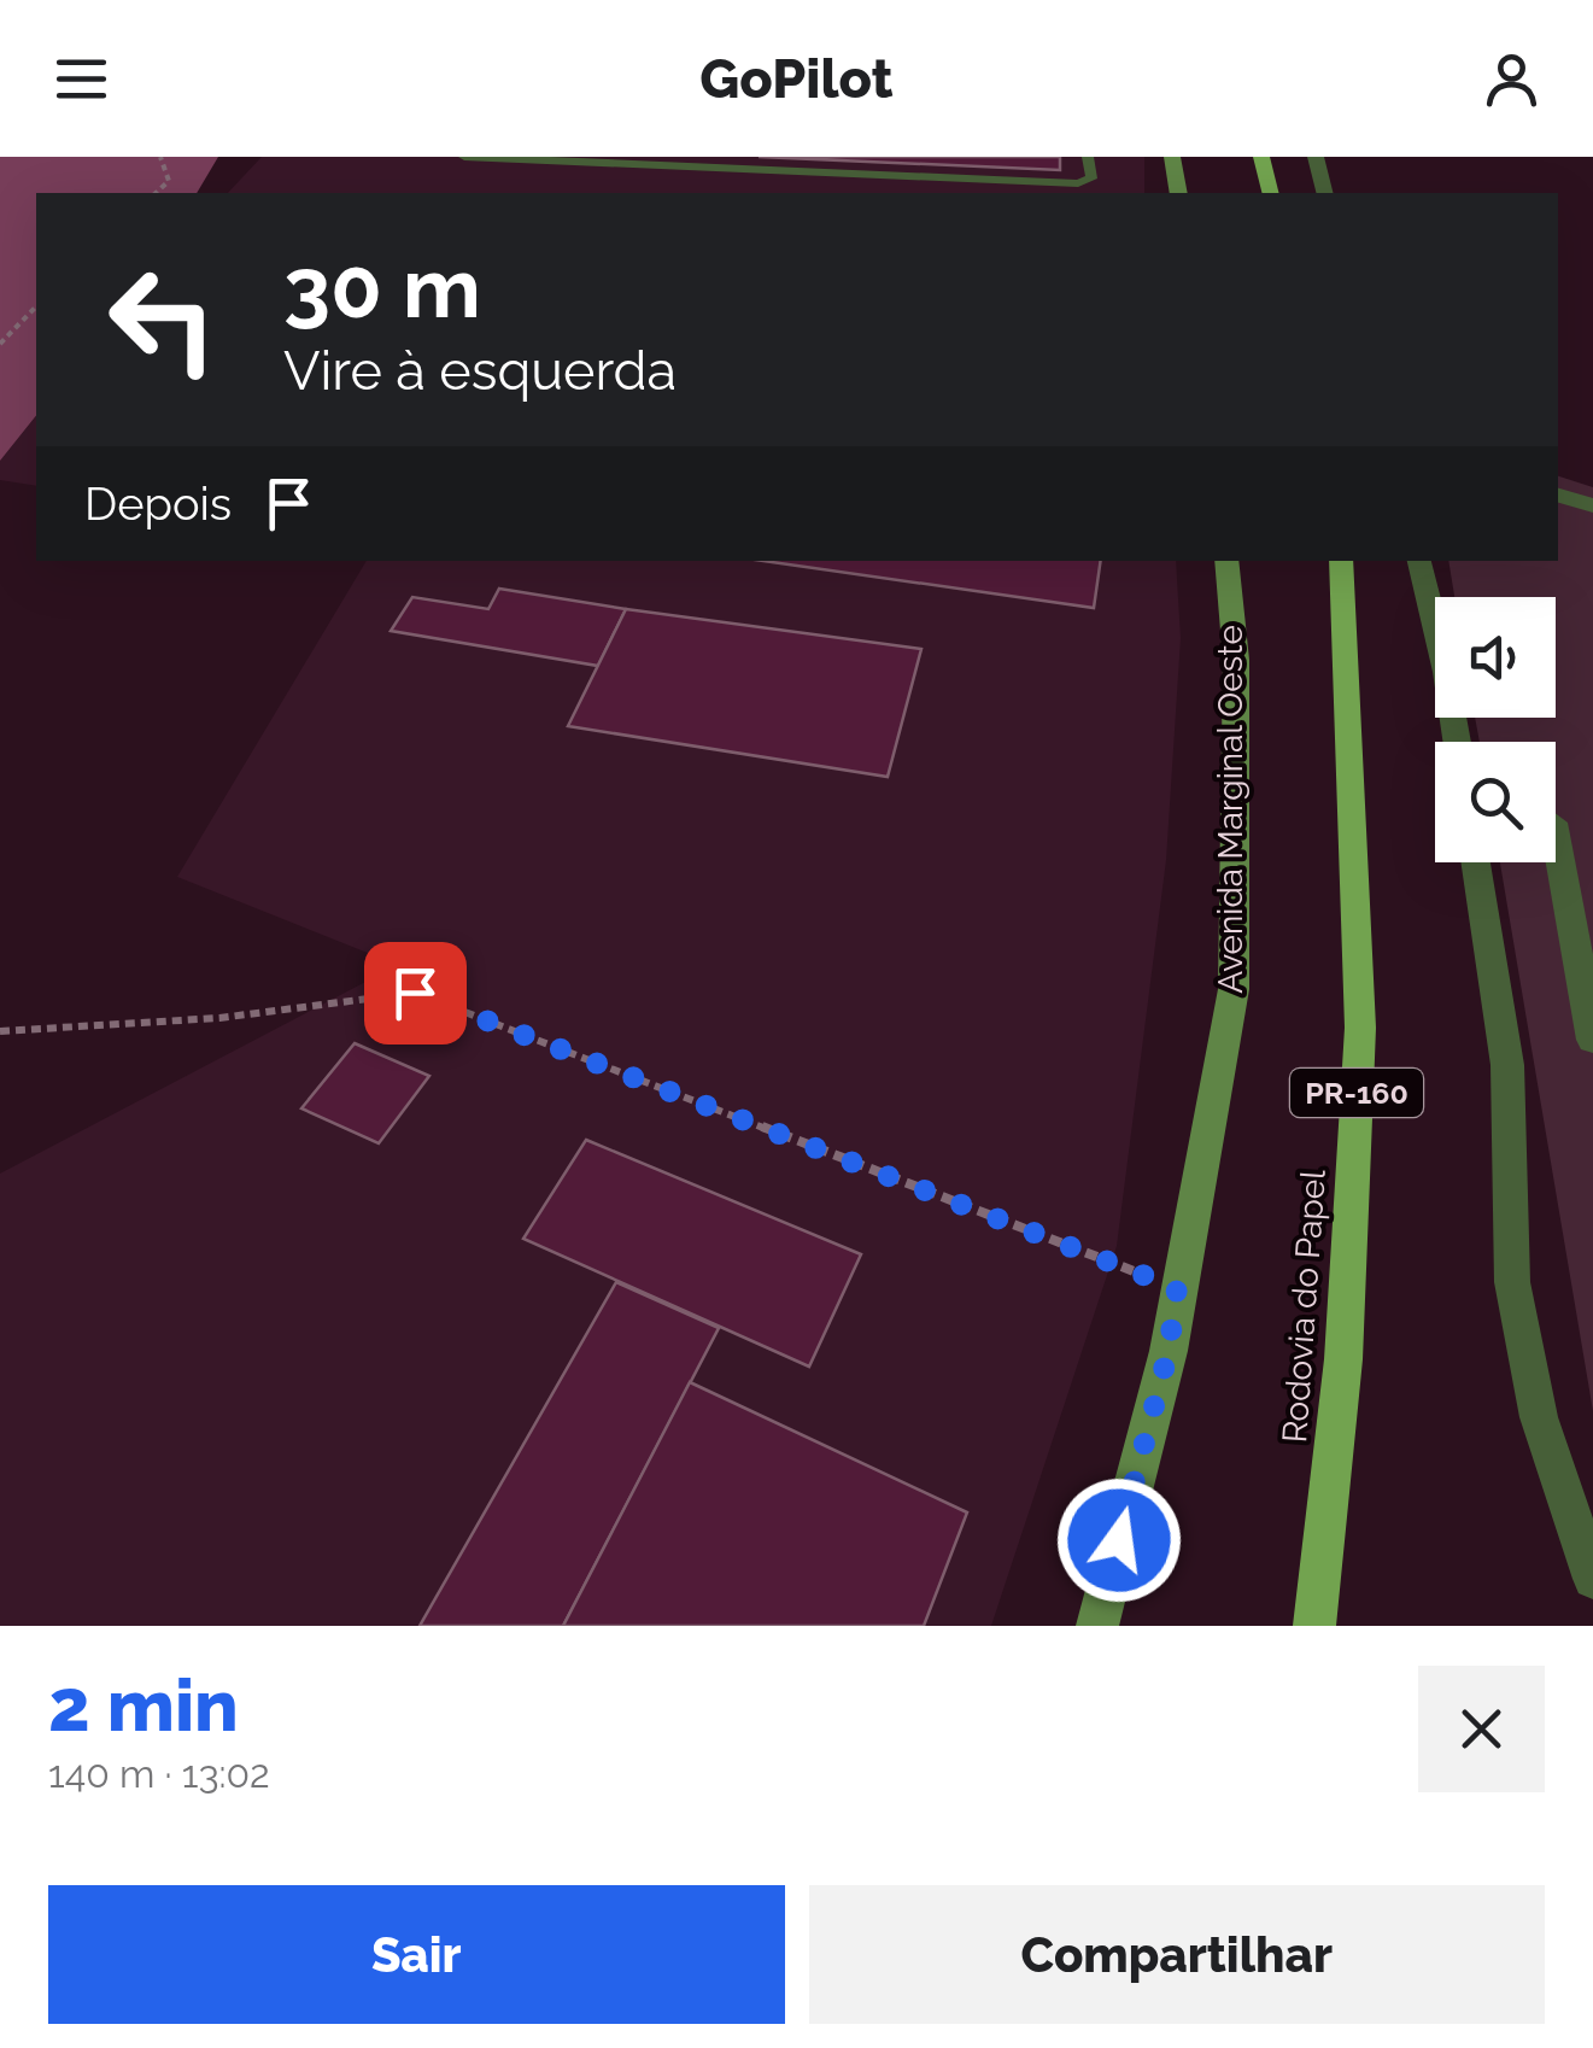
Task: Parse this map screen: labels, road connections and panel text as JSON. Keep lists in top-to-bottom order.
{
  "streets": {
    "main road": ["Avenida Marginal Oeste", "PR-160", "Rodovia do Papel"]
  },
  "page": {
    "header": "GoPilot",
    "turn": ["30 m", "Vire à esquerda"],
    "then": "Depois",
    "heading": ["2 min", "140 m · 13:02"],
    "buttons": ["Sair", "Compartilhar"]
  }
}
